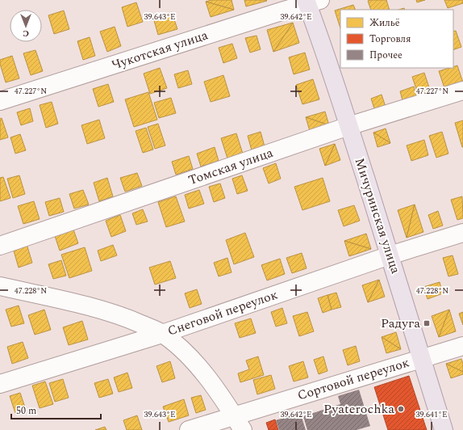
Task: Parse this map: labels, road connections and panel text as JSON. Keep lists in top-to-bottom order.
{
  "streets": {
    "main road": ["Мичуринская улица"],
    "street": [
      "Чукотская улица",
      "Томская улица",
      "Снеговой переулок",
      "Сортовой переулок"
    ]
  },
  "crossings": [
    ["Чукотская улица", "Мичуринская улица"],
    ["Томская улица", "Мичуринская улица"],
    ["Мичуринская улица", "Снеговой переулок"],
    ["Мичуринская улица", "Сортовой переулок"]
  ],
  "places": {
    "transit": ["Радуга"],
    "other": ["Pyaterochka"]
  },
  "legend": ["Жильё", "Торговля", "Прочее"],
  "scale_bar": "50 m",
  "north": "bottom",
  "coordinates": [
    "39.643°E",
    "39.642°E",
    "47.227°N",
    "47.228°N",
    "39.641°E"
  ]
}
